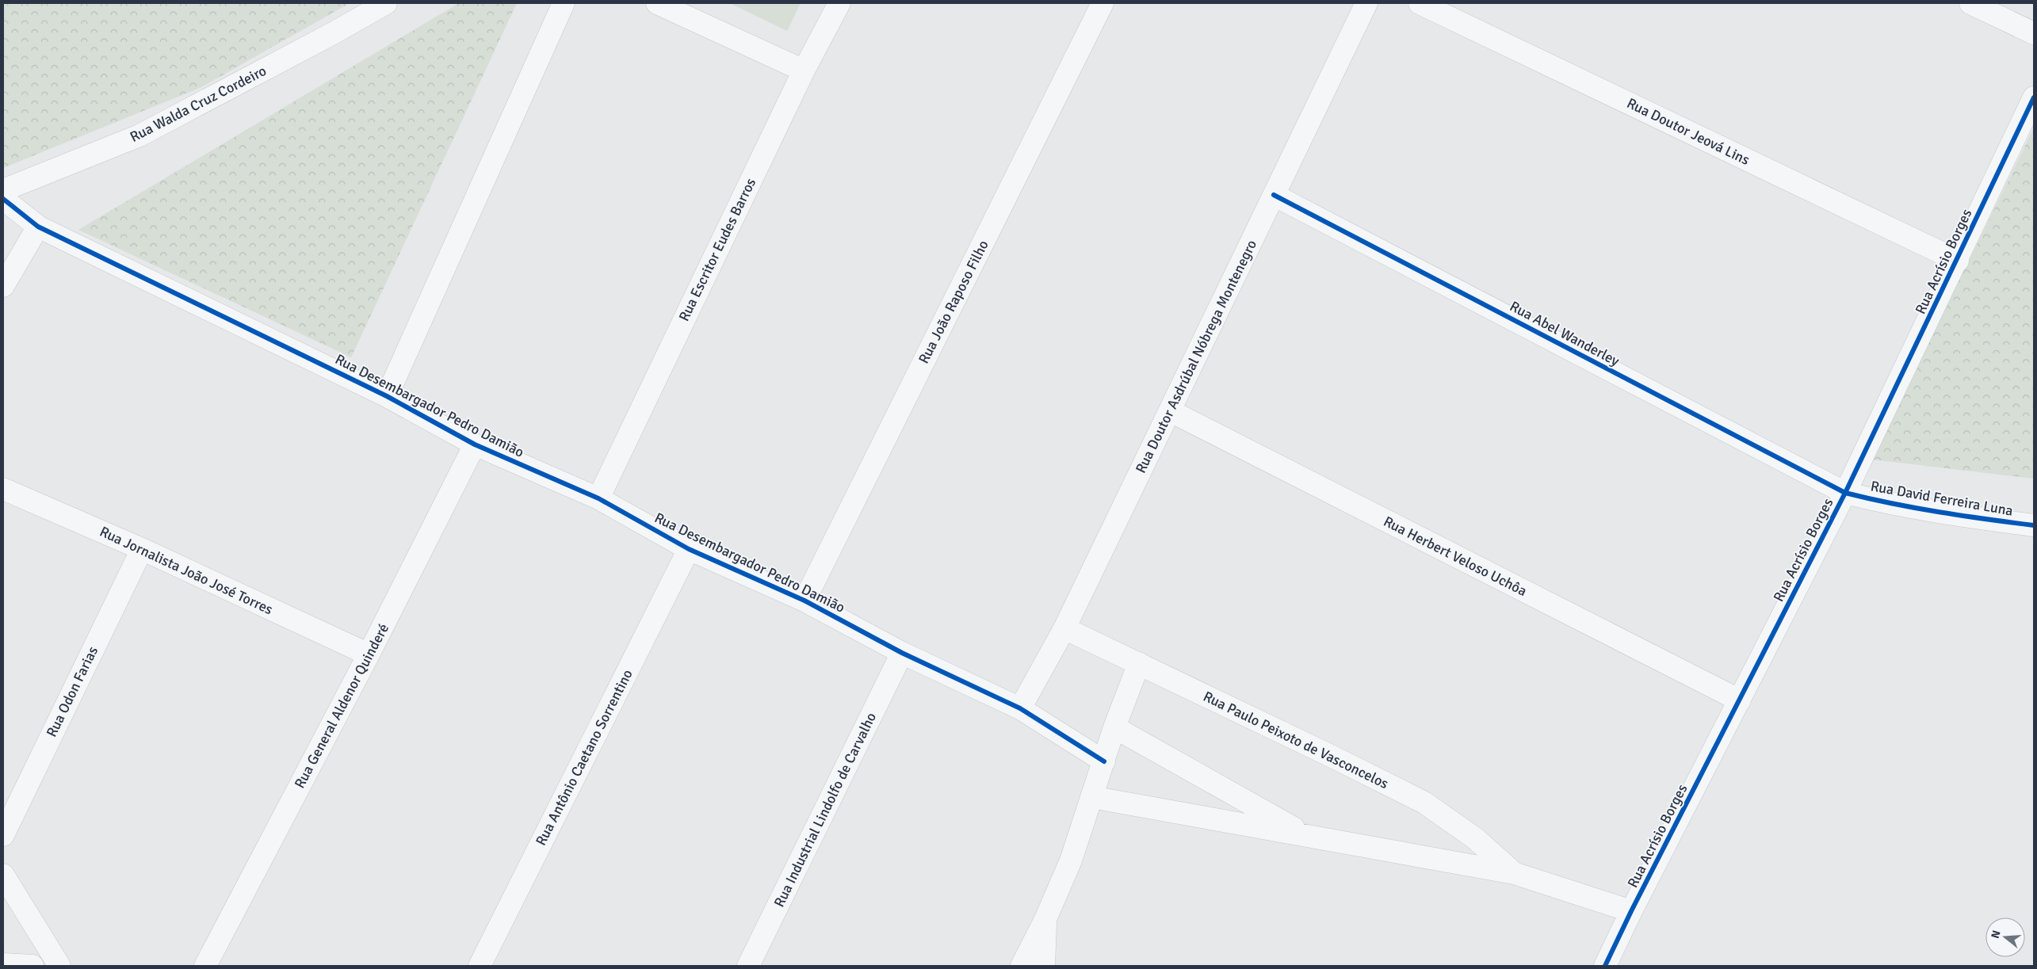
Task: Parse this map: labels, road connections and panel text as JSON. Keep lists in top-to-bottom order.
{
  "streets": {
    "street": [
      "Rua Walda Cruz Cordeiro",
      "Rua Doutor Jeová Lins",
      "Rua Escritor Eudes Barros",
      "Rua Acrísio Borges",
      "Rua João Raposo Filho",
      "Rua Abel Wanderley",
      "Rua Doutor Asdrúbal Nóbrega Montenegro",
      "Rua Desembargador Pedro Damião",
      "Rua David Ferreira Luna",
      "Rua Herbert Veloso Uchôa",
      "Rua Jornalista João José Torres",
      "Rua Odon Farias",
      "Rua General Aldenor Quinderé",
      "Rua Paulo Peixoto de Vasconcelos",
      "Rua Antônio Caetano Sorrentino",
      "Rua Industrial Lindolfo de Carvalho"
    ]
  },
  "crossings": [
    ["Rua Doutor Jeová Lins", "Rua Acrísio Borges"],
    ["Rua Escritor Eudes Barros", "Rua Desembargador Pedro Damião"],
    ["Rua Acrísio Borges", "Rua Abel Wanderley"],
    ["Rua Acrísio Borges", "Rua David Ferreira Luna"],
    ["Rua Acrísio Borges", "Rua Herbert Veloso Uchôa"],
    ["Rua Acrísio Borges", "Rua Paulo Peixoto de Vasconcelos"],
    ["Rua João Raposo Filho", "Rua Desembargador Pedro Damião"],
    ["Rua Abel Wanderley", "Rua Doutor Asdrúbal Nóbrega Montenegro"],
    ["Rua Abel Wanderley", "Rua David Ferreira Luna"],
    ["Rua Doutor Asdrúbal Nóbrega Montenegro", "Rua Desembargador Pedro Damião"],
    ["Rua Doutor Asdrúbal Nóbrega Montenegro", "Rua Herbert Veloso Uchôa"],
    ["Rua Doutor Asdrúbal Nóbrega Montenegro", "Rua Paulo Peixoto de Vasconcelos"],
    ["Rua Desembargador Pedro Damião", "Rua General Aldenor Quinderé"],
    ["Rua Desembargador Pedro Damião", "Rua Antônio Caetano Sorrentino"],
    ["Rua Desembargador Pedro Damião", "Rua Industrial Lindolfo de Carvalho"],
    ["Rua Jornalista João José Torres", "Rua Odon Farias"],
    ["Rua Jornalista João José Torres", "Rua General Aldenor Quinderé"]
  ],
  "north": "left"
}
